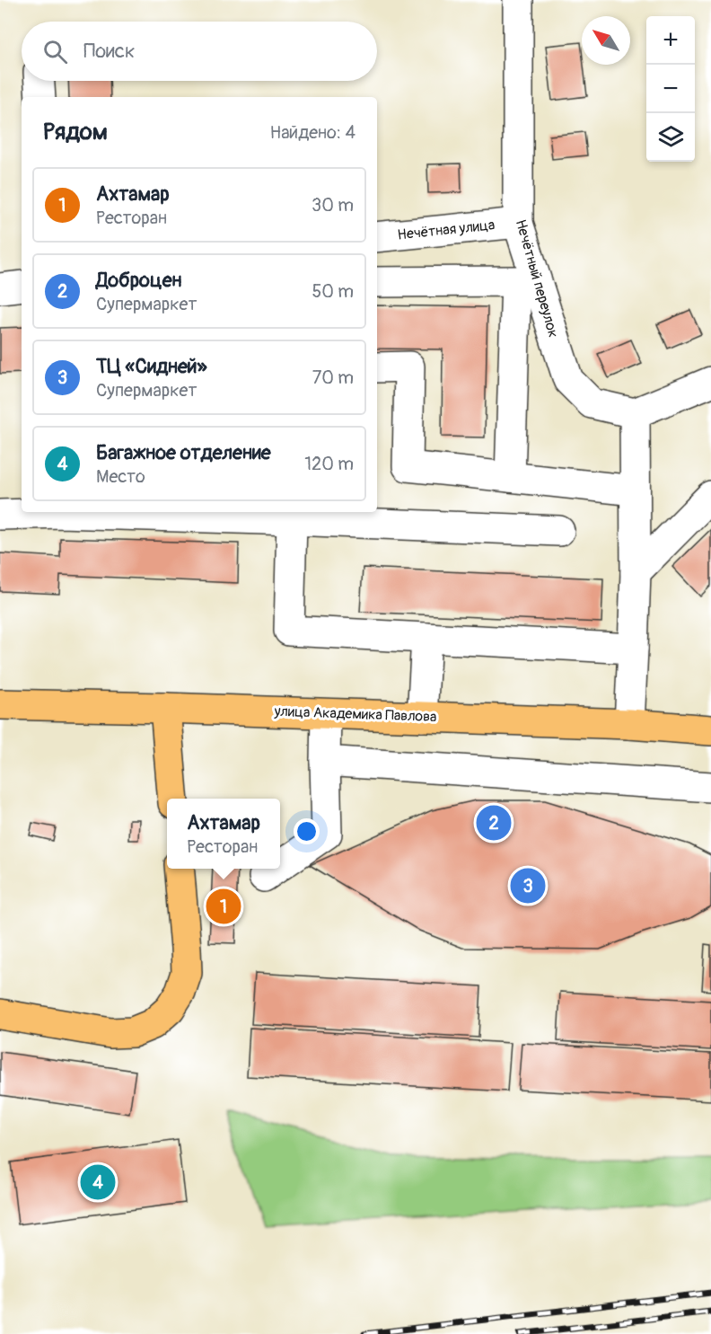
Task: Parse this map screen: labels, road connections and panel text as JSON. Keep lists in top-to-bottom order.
{
  "streets": {
    "main road": ["улица Академика Павлова"],
    "street": ["Нечётная улица", "Нечётный переулок"]
  },
  "crossings": [
    ["Нечётная улица", "Нечётный переулок"]
  ],
  "north": "top left",
  "page": {
    "map_buttons": ["+", "−"],
    "search": "Поиск",
    "heading": ["Рядом", "Найдено: 4"],
    "list": [
      {
        "mark": "1",
        "name": "Ахтамар",
        "note": "Ресторан",
        "value": "30 m"
      },
      {
        "mark": "2",
        "name": "Доброцен",
        "note": "Супермаркет",
        "value": "50 m"
      },
      {
        "mark": "3",
        "name": "ТЦ «Сидней»",
        "note": "Супермаркет",
        "value": "70 m"
      },
      {
        "mark": "4",
        "name": "Багажное отделение",
        "note": "Место",
        "value": "120 m"
      }
    ],
    "popup": ["Ахтамар", "Ресторан"],
    "pins": [
      "2",
      "3",
      "1",
      "4"
    ]
  }
}
